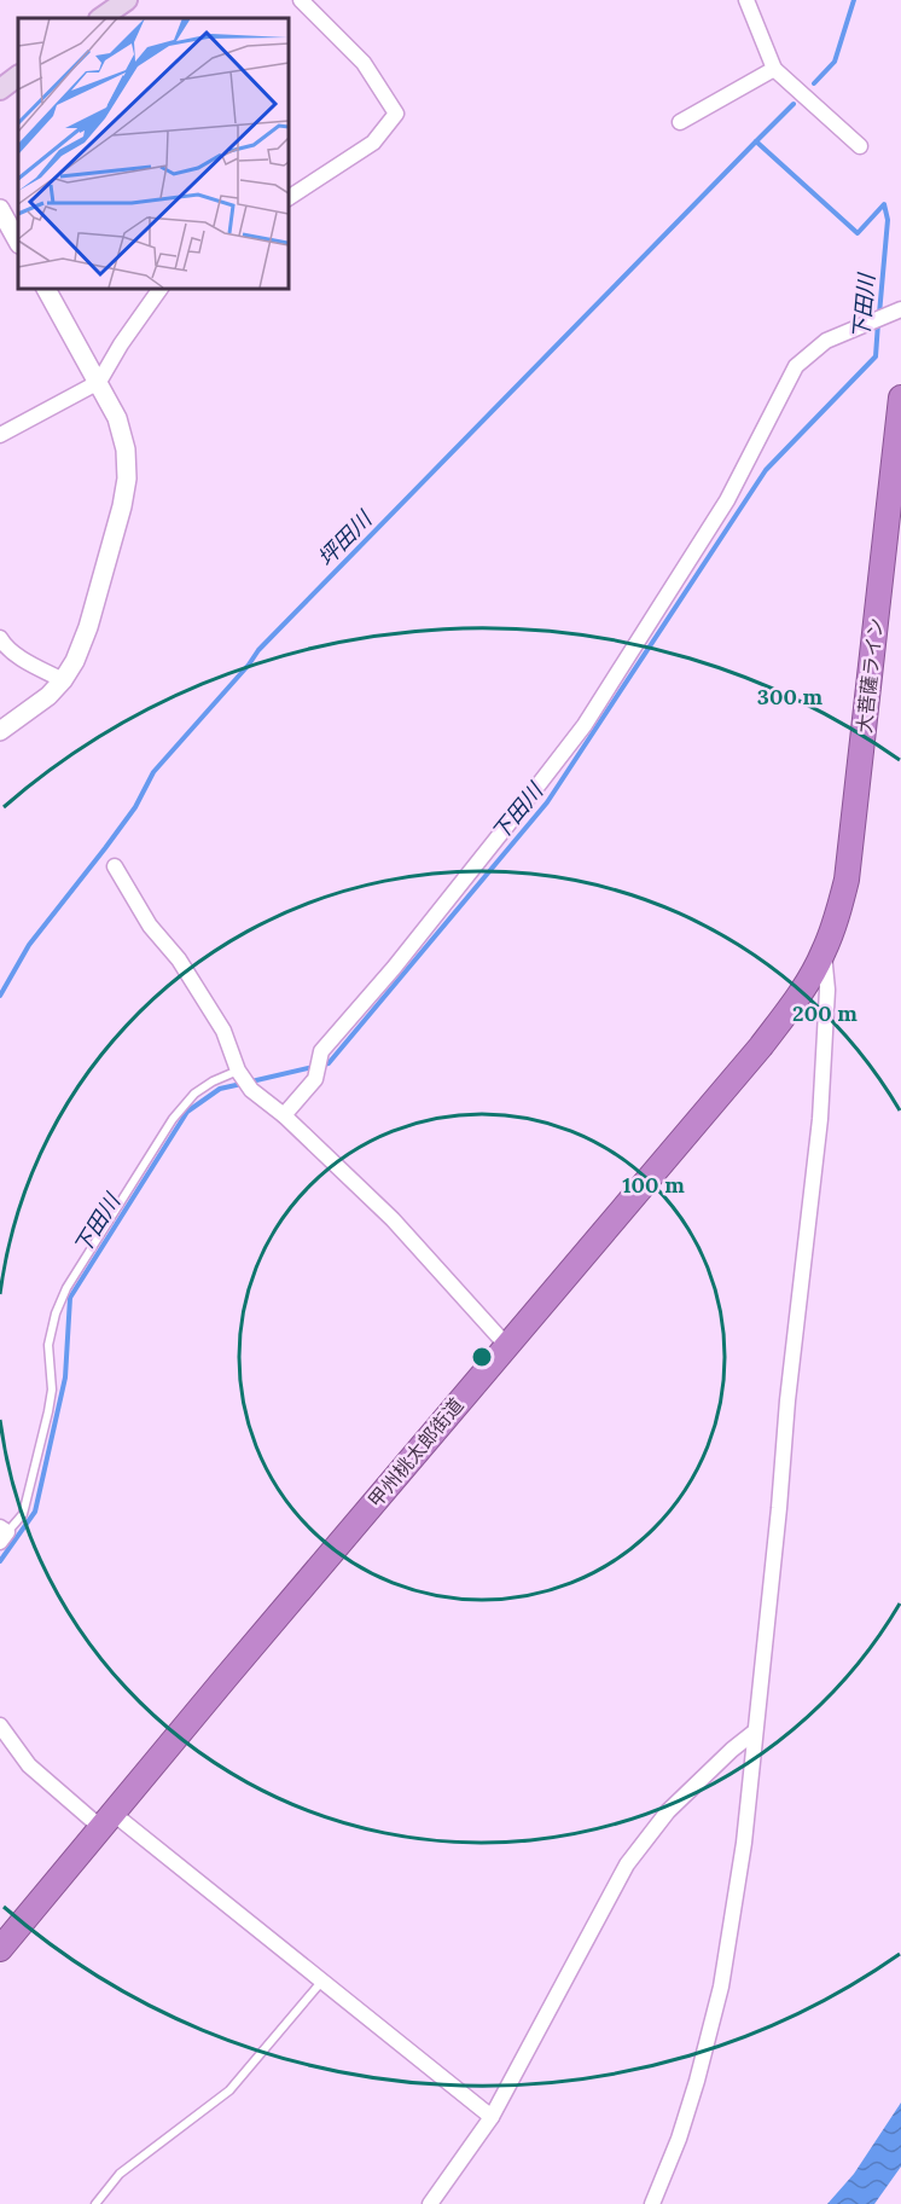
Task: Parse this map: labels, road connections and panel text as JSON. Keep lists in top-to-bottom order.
{
  "streets": {
    "highway": ["大菩薩ライン", "甲州桃太郎街道"]
  },
  "crossings": [
    ["大菩薩ライン", "甲州桃太郎街道"]
  ],
  "water": ["下田川", "坪田川"],
  "rings": ["300 m", "200 m", "100 m"]
}
